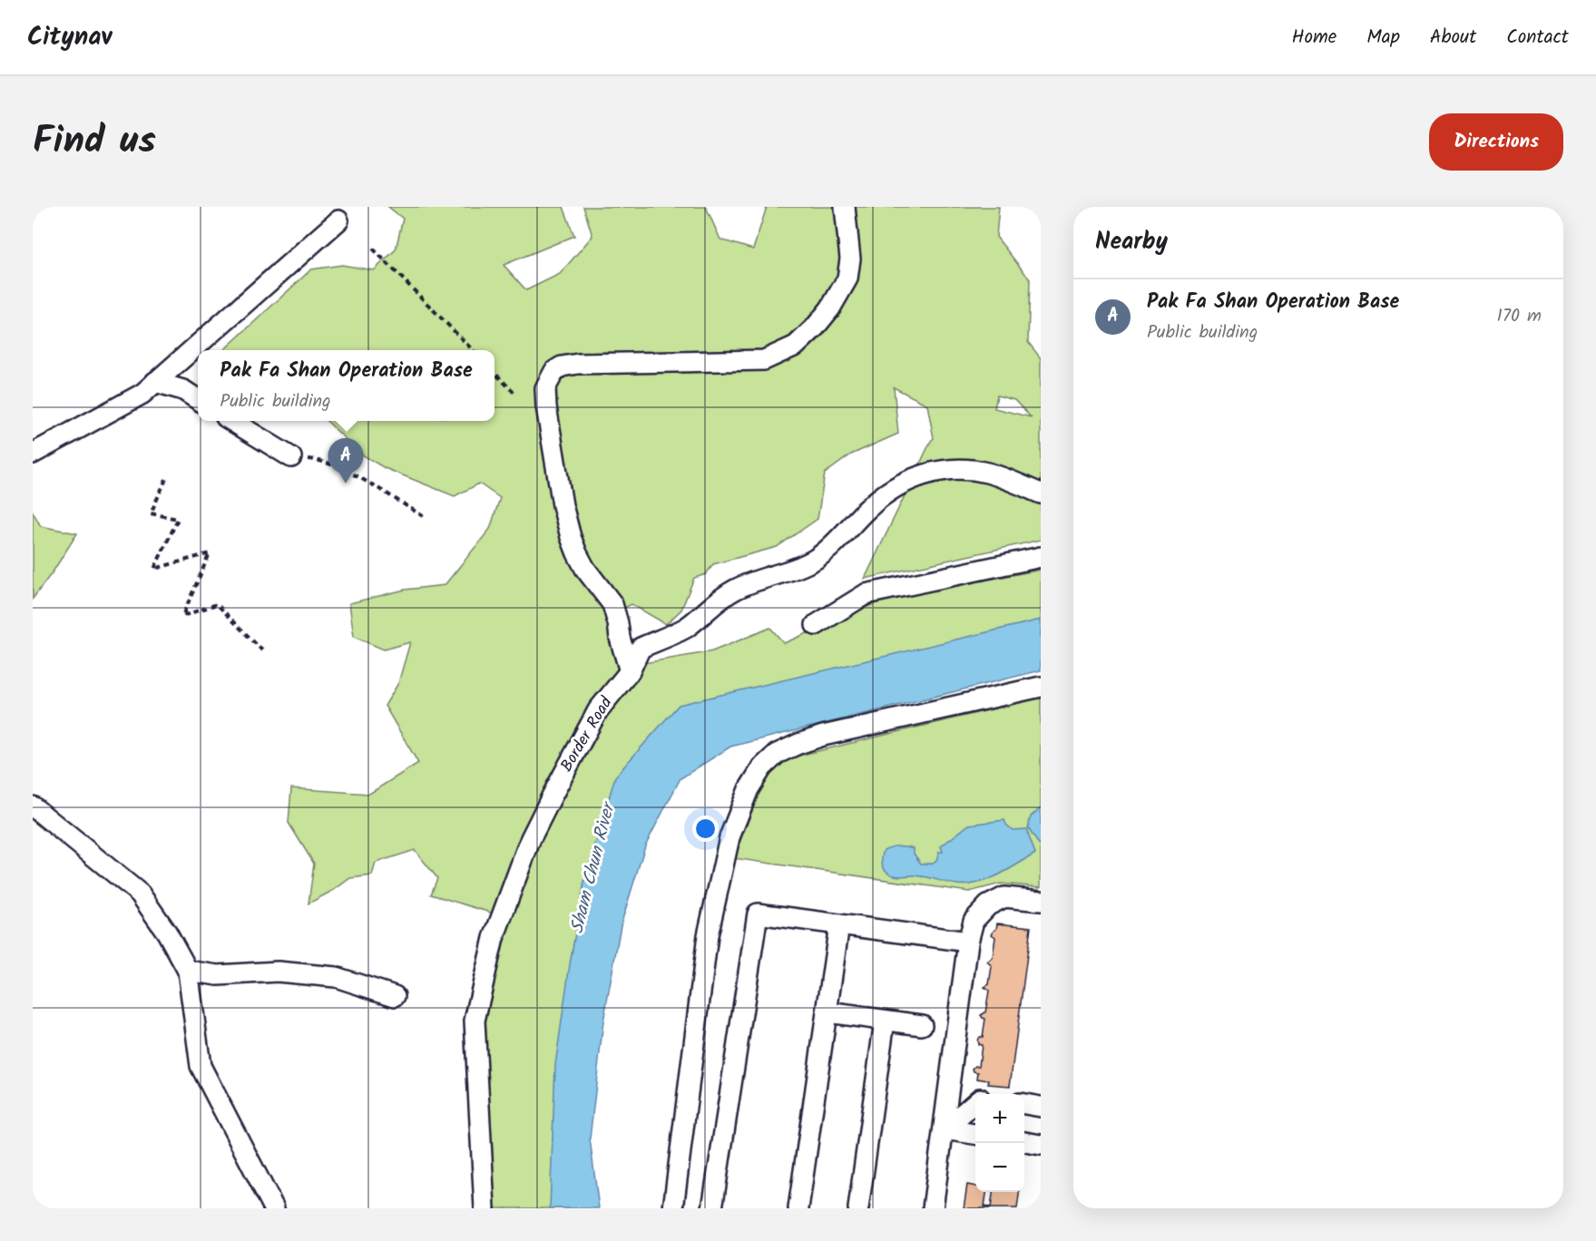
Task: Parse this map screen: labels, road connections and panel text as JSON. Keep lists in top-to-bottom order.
{
  "streets": {
    "street": ["Border Road"]
  },
  "water": ["Sham Chun River"],
  "page": {
    "header": "Citynav",
    "nav": [
      "Home",
      "Map",
      "About",
      "Contact"
    ],
    "title": "Find us",
    "buttons": "Directions",
    "heading": "Nearby",
    "list": [
      {
        "mark": "A",
        "name": "Pak Fa Shan Operation Base",
        "note": "Public building",
        "value": "170 m"
      }
    ],
    "popup": ["Pak Fa Shan Operation Base", "Public building"],
    "pins": "A",
    "map_buttons": ["+", "−"]
  }
}
